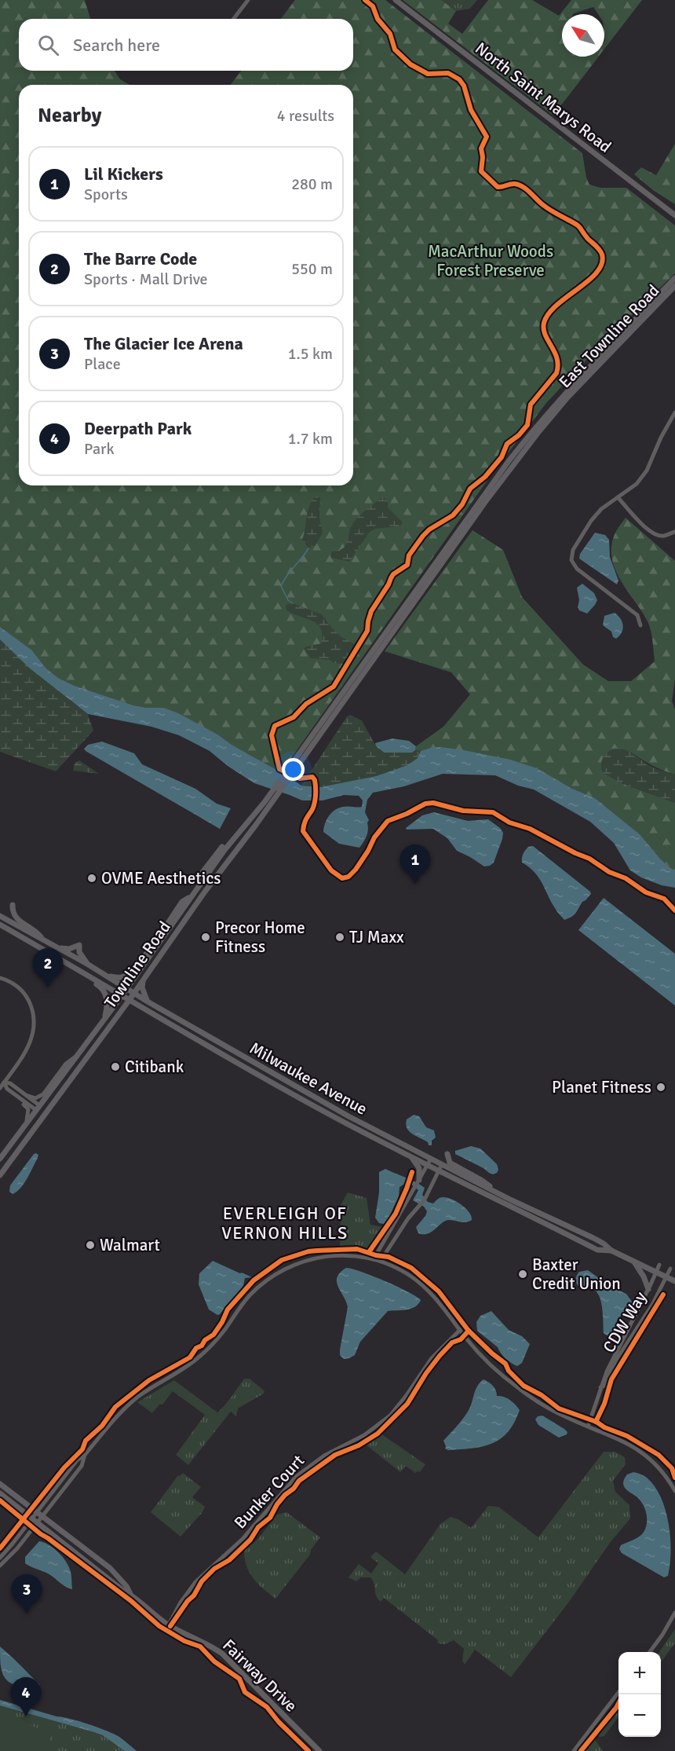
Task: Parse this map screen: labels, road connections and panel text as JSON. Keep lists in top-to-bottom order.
{
  "streets": {
    "main road": [
      "North Saint Marys Road",
      "East Townline Road",
      "Townline Road",
      "Milwaukee Avenue",
      "Fairway Drive"
    ],
    "street": ["CDW Way", "Bunker Court"]
  },
  "crossings": [
    ["East Townline Road", "Townline Road"],
    ["Townline Road", "Milwaukee Avenue"],
    ["Milwaukee Avenue", "CDW Way"],
    ["Bunker Court", "Fairway Drive"]
  ],
  "districts": ["EVERLEIGH OF VERNON HILLS"],
  "parks": ["MacArthur Woods Forest Preserve"],
  "places": [
    "OVME Aesthetics",
    "Precor Home Fitness",
    "TJ Maxx",
    "Citibank",
    "Planet Fitness",
    "Walmart",
    "Baxter Credit Union"
  ],
  "north": "top left",
  "page": {
    "search": "Search here",
    "heading": ["Nearby", "4 results"],
    "list": [
      {
        "mark": "1",
        "name": "Lil Kickers",
        "note": "Sports",
        "value": "280 m"
      },
      {
        "mark": "2",
        "name": "The Barre Code",
        "note": "Sports · Mall Drive",
        "value": "550 m"
      },
      {
        "mark": "3",
        "name": "The Glacier Ice Arena",
        "note": "Place",
        "value": "1.5 km"
      },
      {
        "mark": "4",
        "name": "Deerpath Park",
        "note": "Park",
        "value": "1.7 km"
      }
    ],
    "pins": [
      "1",
      "2",
      "3",
      "4"
    ],
    "map_buttons": ["+", "−"]
  }
}
